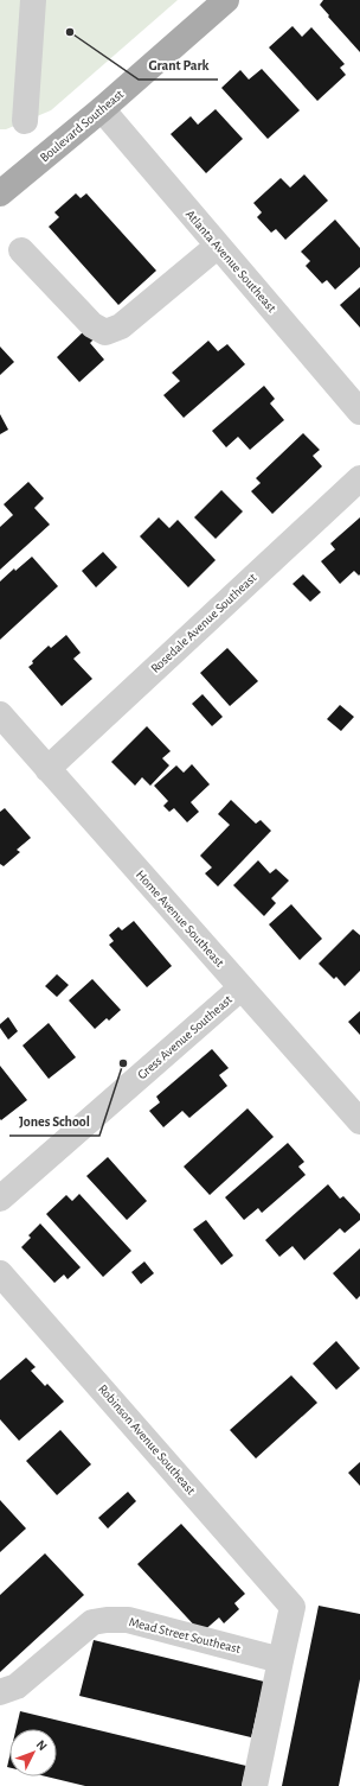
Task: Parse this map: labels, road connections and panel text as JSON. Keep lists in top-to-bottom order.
{
  "streets": {
    "main road": ["Boulevard Southeast"],
    "street": [
      "Atlanta Avenue Southeast",
      "Rosedale Avenue Southeast",
      "Home Avenue Southeast",
      "Gress Avenue Southeast",
      "Robinson Avenue Southeast",
      "Mead Street Southeast"
    ]
  },
  "crossings": [
    ["Boulevard Southeast", "Atlanta Avenue Southeast"],
    ["Rosedale Avenue Southeast", "Home Avenue Southeast"],
    ["Home Avenue Southeast", "Gress Avenue Southeast"],
    ["Robinson Avenue Southeast", "Mead Street Southeast"]
  ],
  "places": ["Grant Park", "Jones School"],
  "north": "top right"
}
